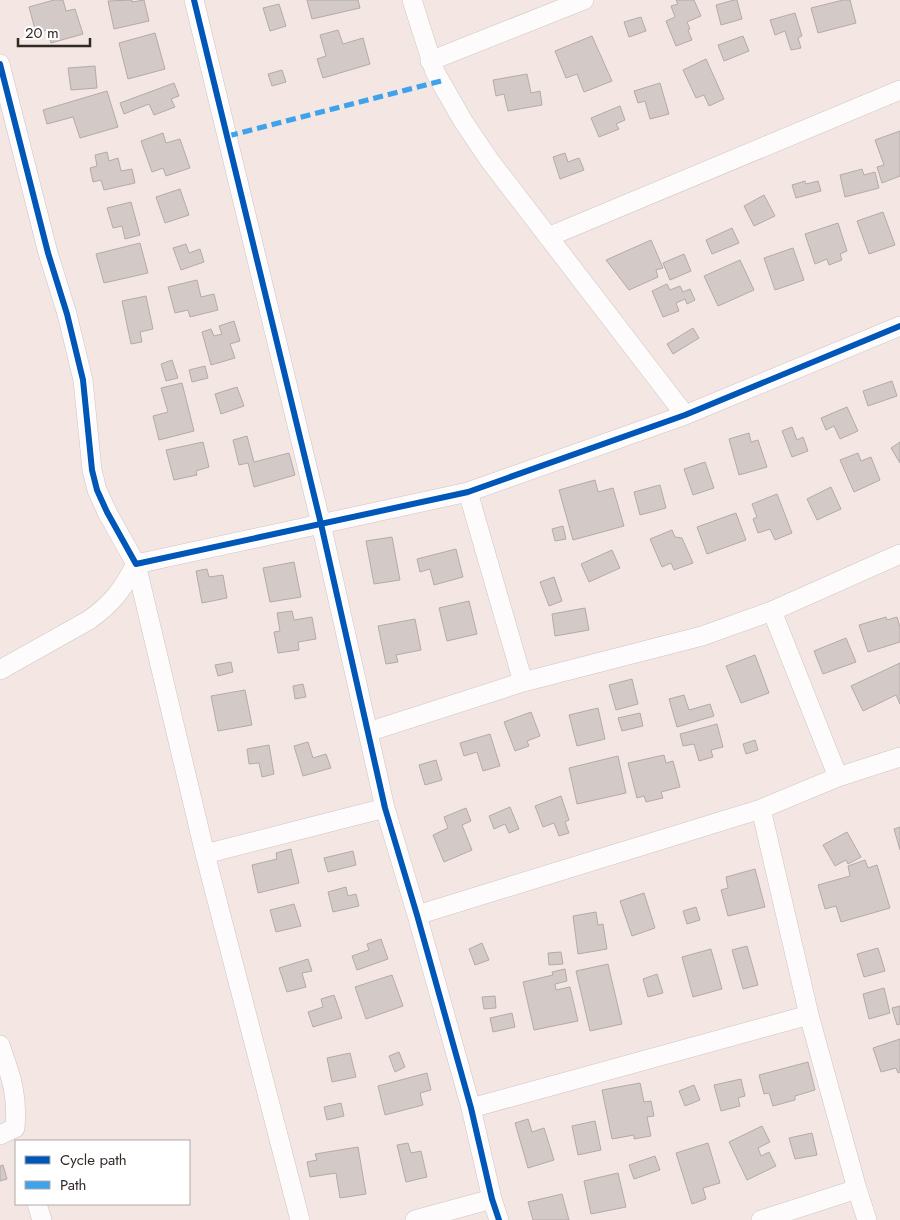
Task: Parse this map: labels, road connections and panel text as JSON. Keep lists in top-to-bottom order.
{
  "legend": ["Cycle path", "Path"],
  "scale_bar": "20 m"
}
